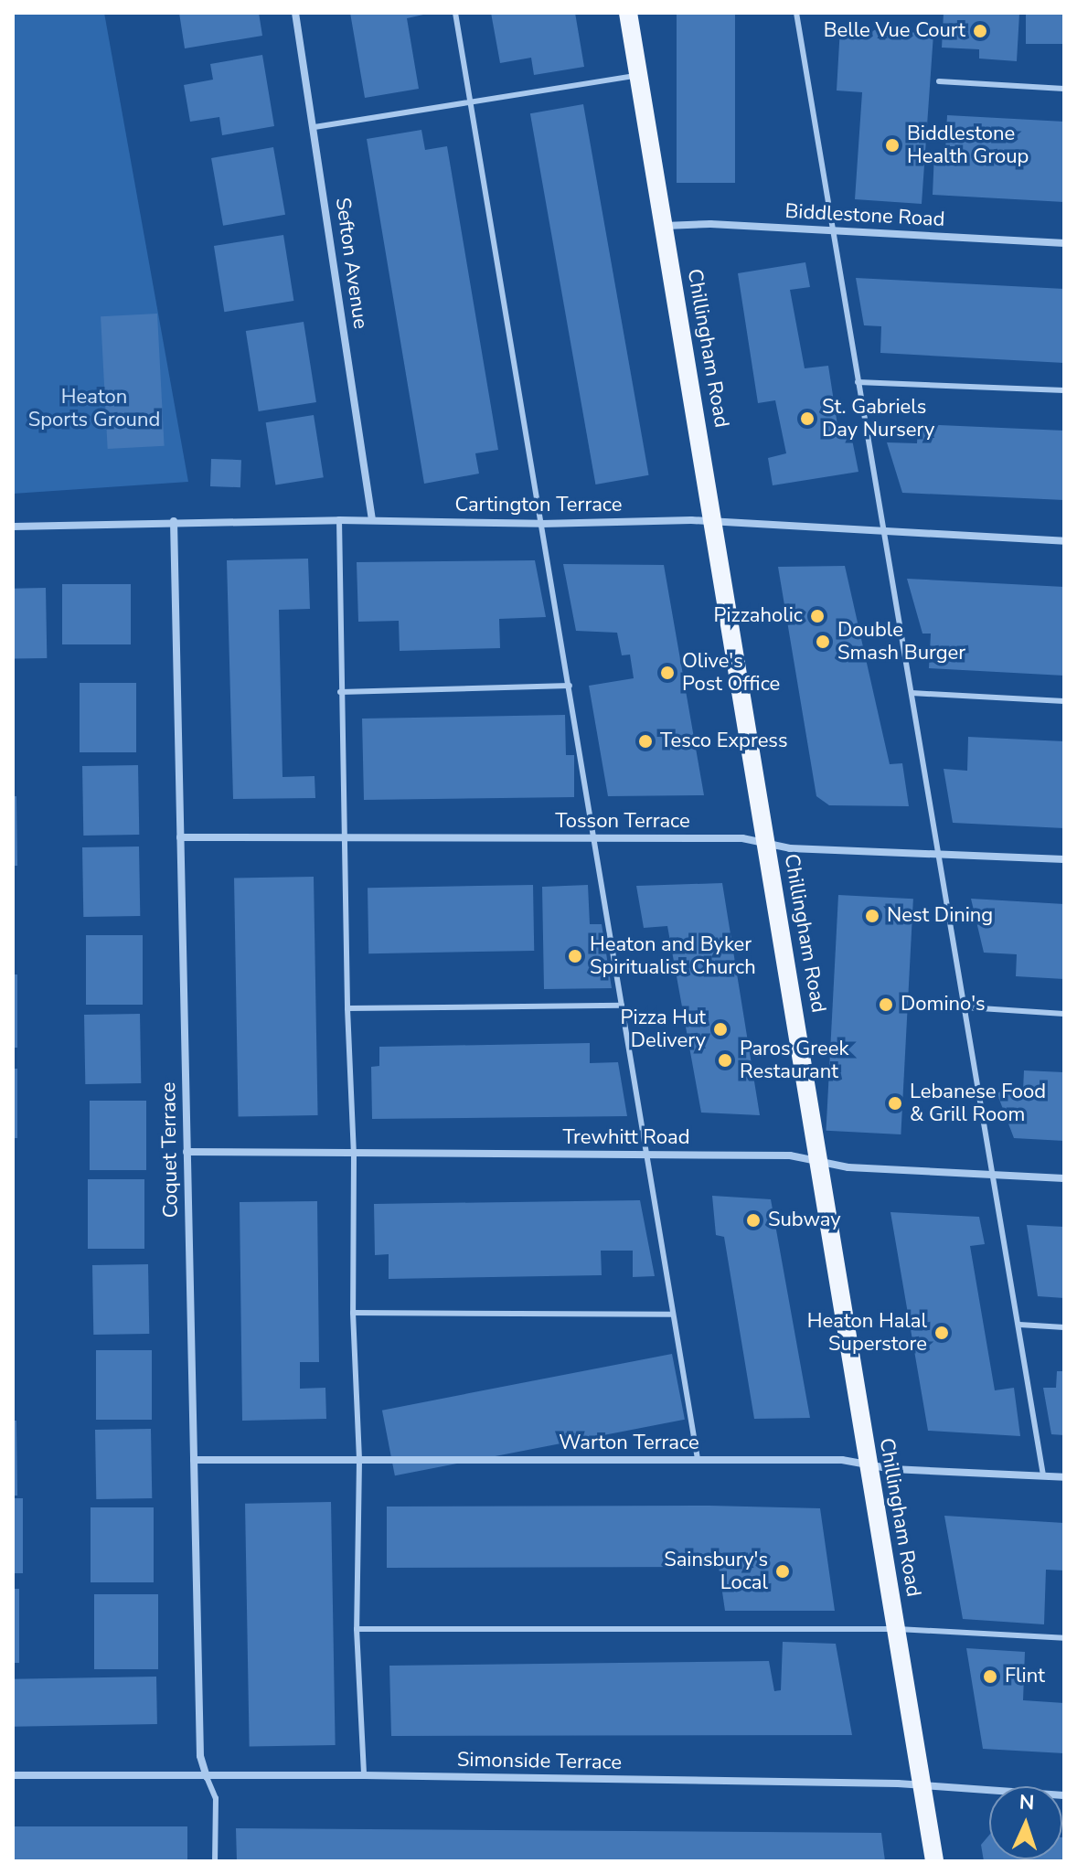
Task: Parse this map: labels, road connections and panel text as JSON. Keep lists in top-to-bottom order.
{
  "streets": {
    "main road": ["Chillingham Road"],
    "street": [
      "Biddlestone Road",
      "Sefton Avenue",
      "Cartington Terrace",
      "Tosson Terrace",
      "Trewhitt Road",
      "Coquet Terrace",
      "Warton Terrace",
      "Simonside Terrace"
    ]
  },
  "crossings": [
    ["Biddlestone Road", "Chillingham Road"],
    ["Sefton Avenue", "Cartington Terrace"],
    ["Chillingham Road", "Cartington Terrace"],
    ["Chillingham Road", "Tosson Terrace"],
    ["Chillingham Road", "Trewhitt Road"],
    ["Chillingham Road", "Warton Terrace"],
    ["Chillingham Road", "Simonside Terrace"],
    ["Cartington Terrace", "Coquet Terrace"],
    ["Tosson Terrace", "Coquet Terrace"],
    ["Trewhitt Road", "Coquet Terrace"],
    ["Coquet Terrace", "Warton Terrace"],
    ["Coquet Terrace", "Simonside Terrace"]
  ],
  "parks": ["Heaton Sports Ground"],
  "places": [
    "Belle Vue Court",
    "Biddlestone Health Group",
    "St. Gabriels Day Nursery",
    "Pizzaholic",
    "Double Smash Burger",
    "Olive's Post Office",
    "Tesco Express",
    "Nest Dining",
    "Heaton and Byker Spiritualist Church",
    "Domino's",
    "Pizza Hut Delivery",
    "Paros Greek Restaurant",
    "Lebanese Food & Grill Room",
    "Subway",
    "Heaton Halal Superstore",
    "Sainsbury's Local",
    "Flint"
  ],
  "north": "top"
}
